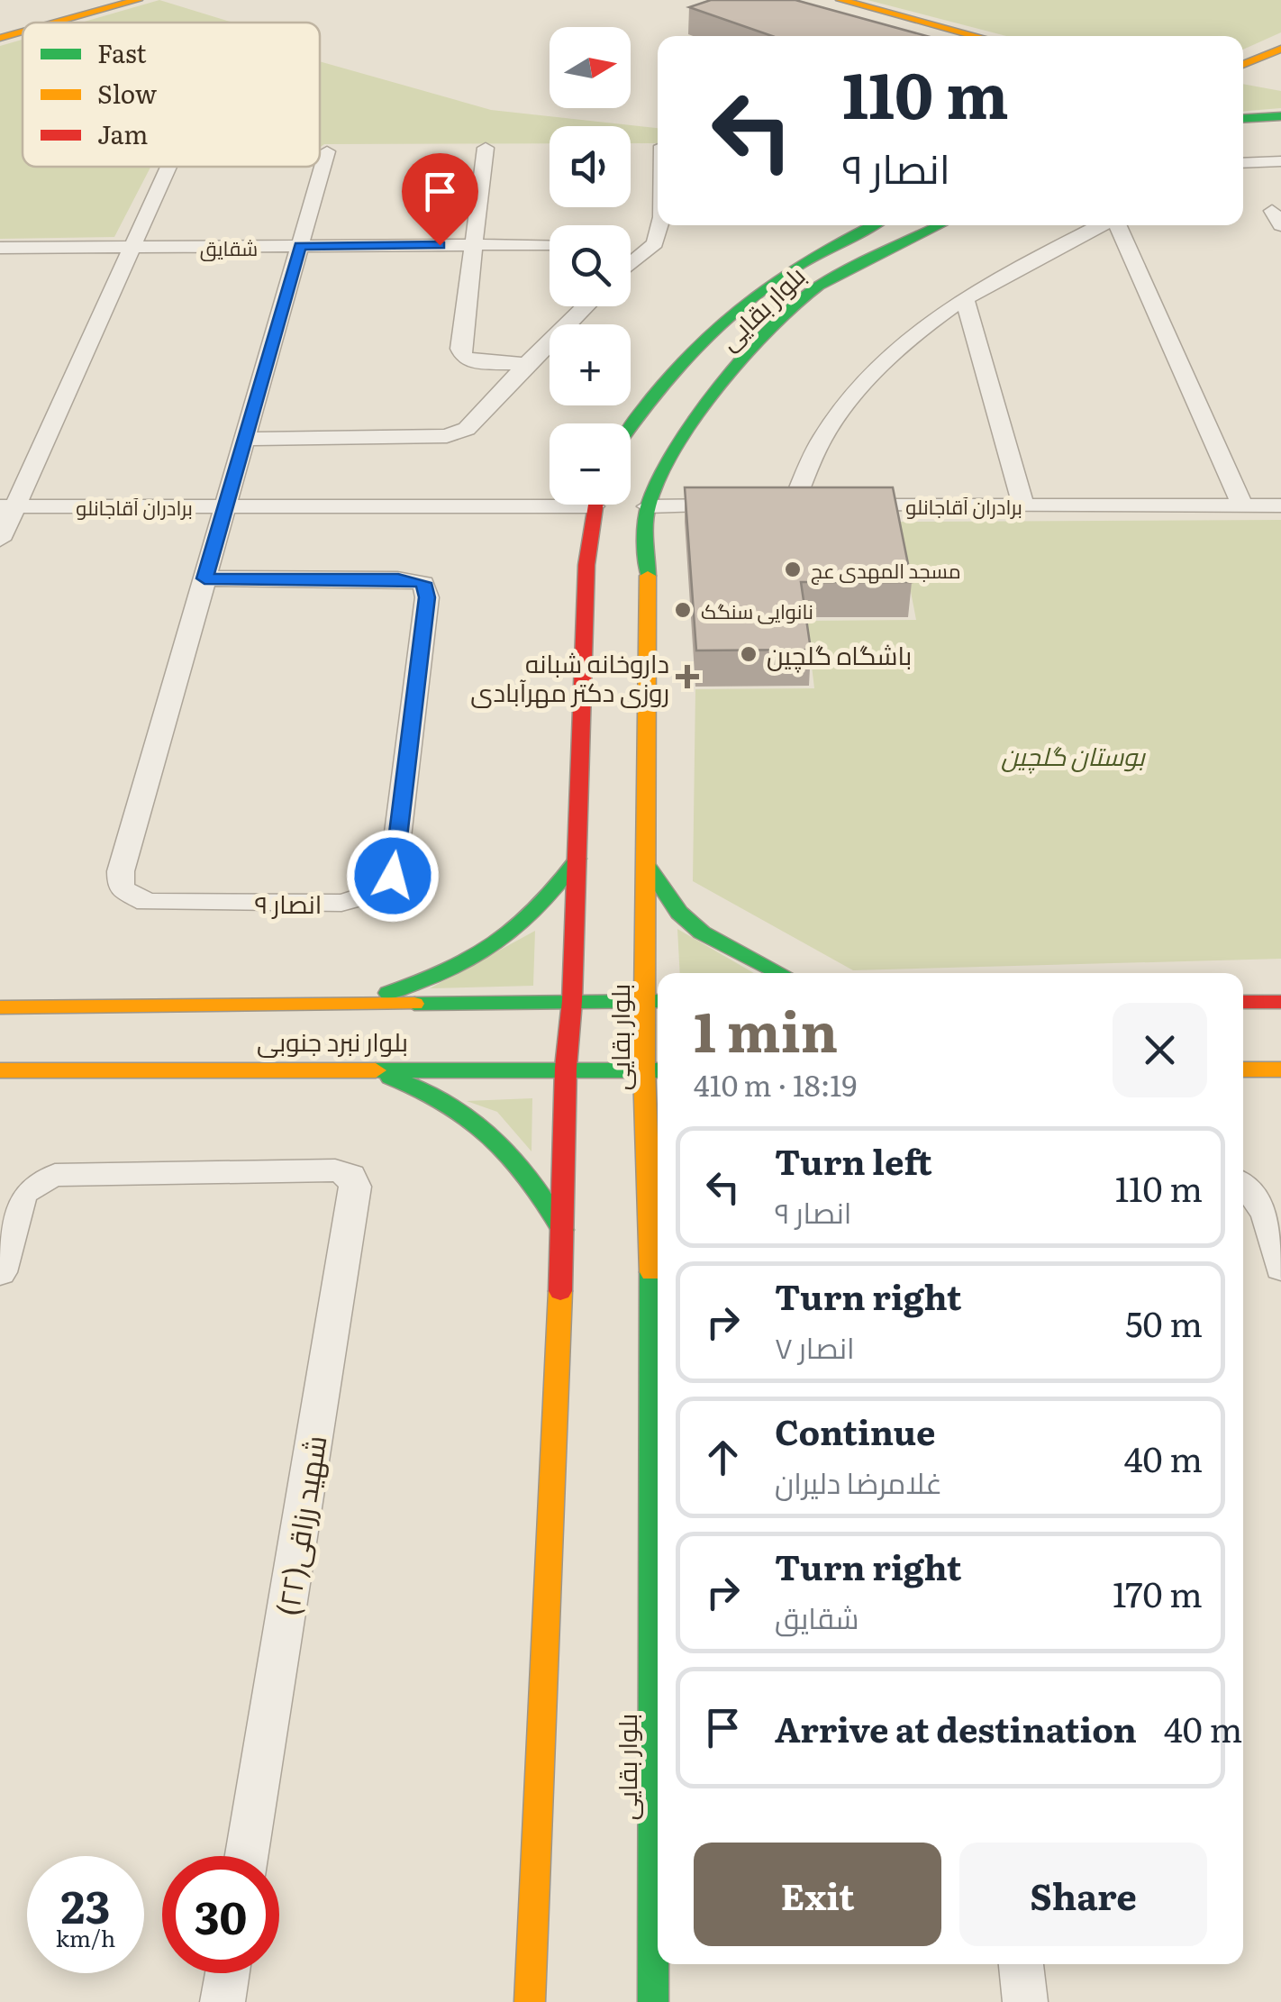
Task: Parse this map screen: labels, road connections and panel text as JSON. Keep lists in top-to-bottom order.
{
  "streets": {
    "main road": ["بلوار بقایی", "بلوار نبرد جنوبی"],
    "street": [
      "شقایق",
      "برادران آقاجانلو",
      "انصار ۹",
      "شهید رزاقی(۲۲)"
    ]
  },
  "crossings": [
    ["بلوار بقایی", "بلوار نبرد جنوبی"]
  ],
  "parks": ["بوستان گلچین"],
  "places": {
    "other": ["مسجد المهدی عج", "نانوایی سنگک", "باشگاه گلچین"],
    "health": ["داروخانه شبانه روزی دکتر مهرآبادی"]
  },
  "legend": ["Fast", "Slow", "Jam"],
  "north": "right",
  "page": {
    "map_buttons": ["+", "−"],
    "turn": ["110 m", "انصار ۹"],
    "heading": ["1 min", "410 m · 18:19"],
    "list": [
      {
        "name": "Turn left",
        "note": "انصار ۹",
        "value": "110 m"
      },
      {
        "name": "Turn right",
        "note": "انصار ۷",
        "value": "50 m"
      },
      {
        "name": "Continue",
        "note": "غلامرضا دلیران",
        "value": "40 m"
      },
      {
        "name": "Turn right",
        "note": "شقایق",
        "value": "170 m"
      },
      {
        "name": "Arrive at destination",
        "value": "40 m"
      }
    ],
    "buttons": ["Exit", "Share"],
    "speed": "23 km/h",
    "limit": "30"
  }
}
